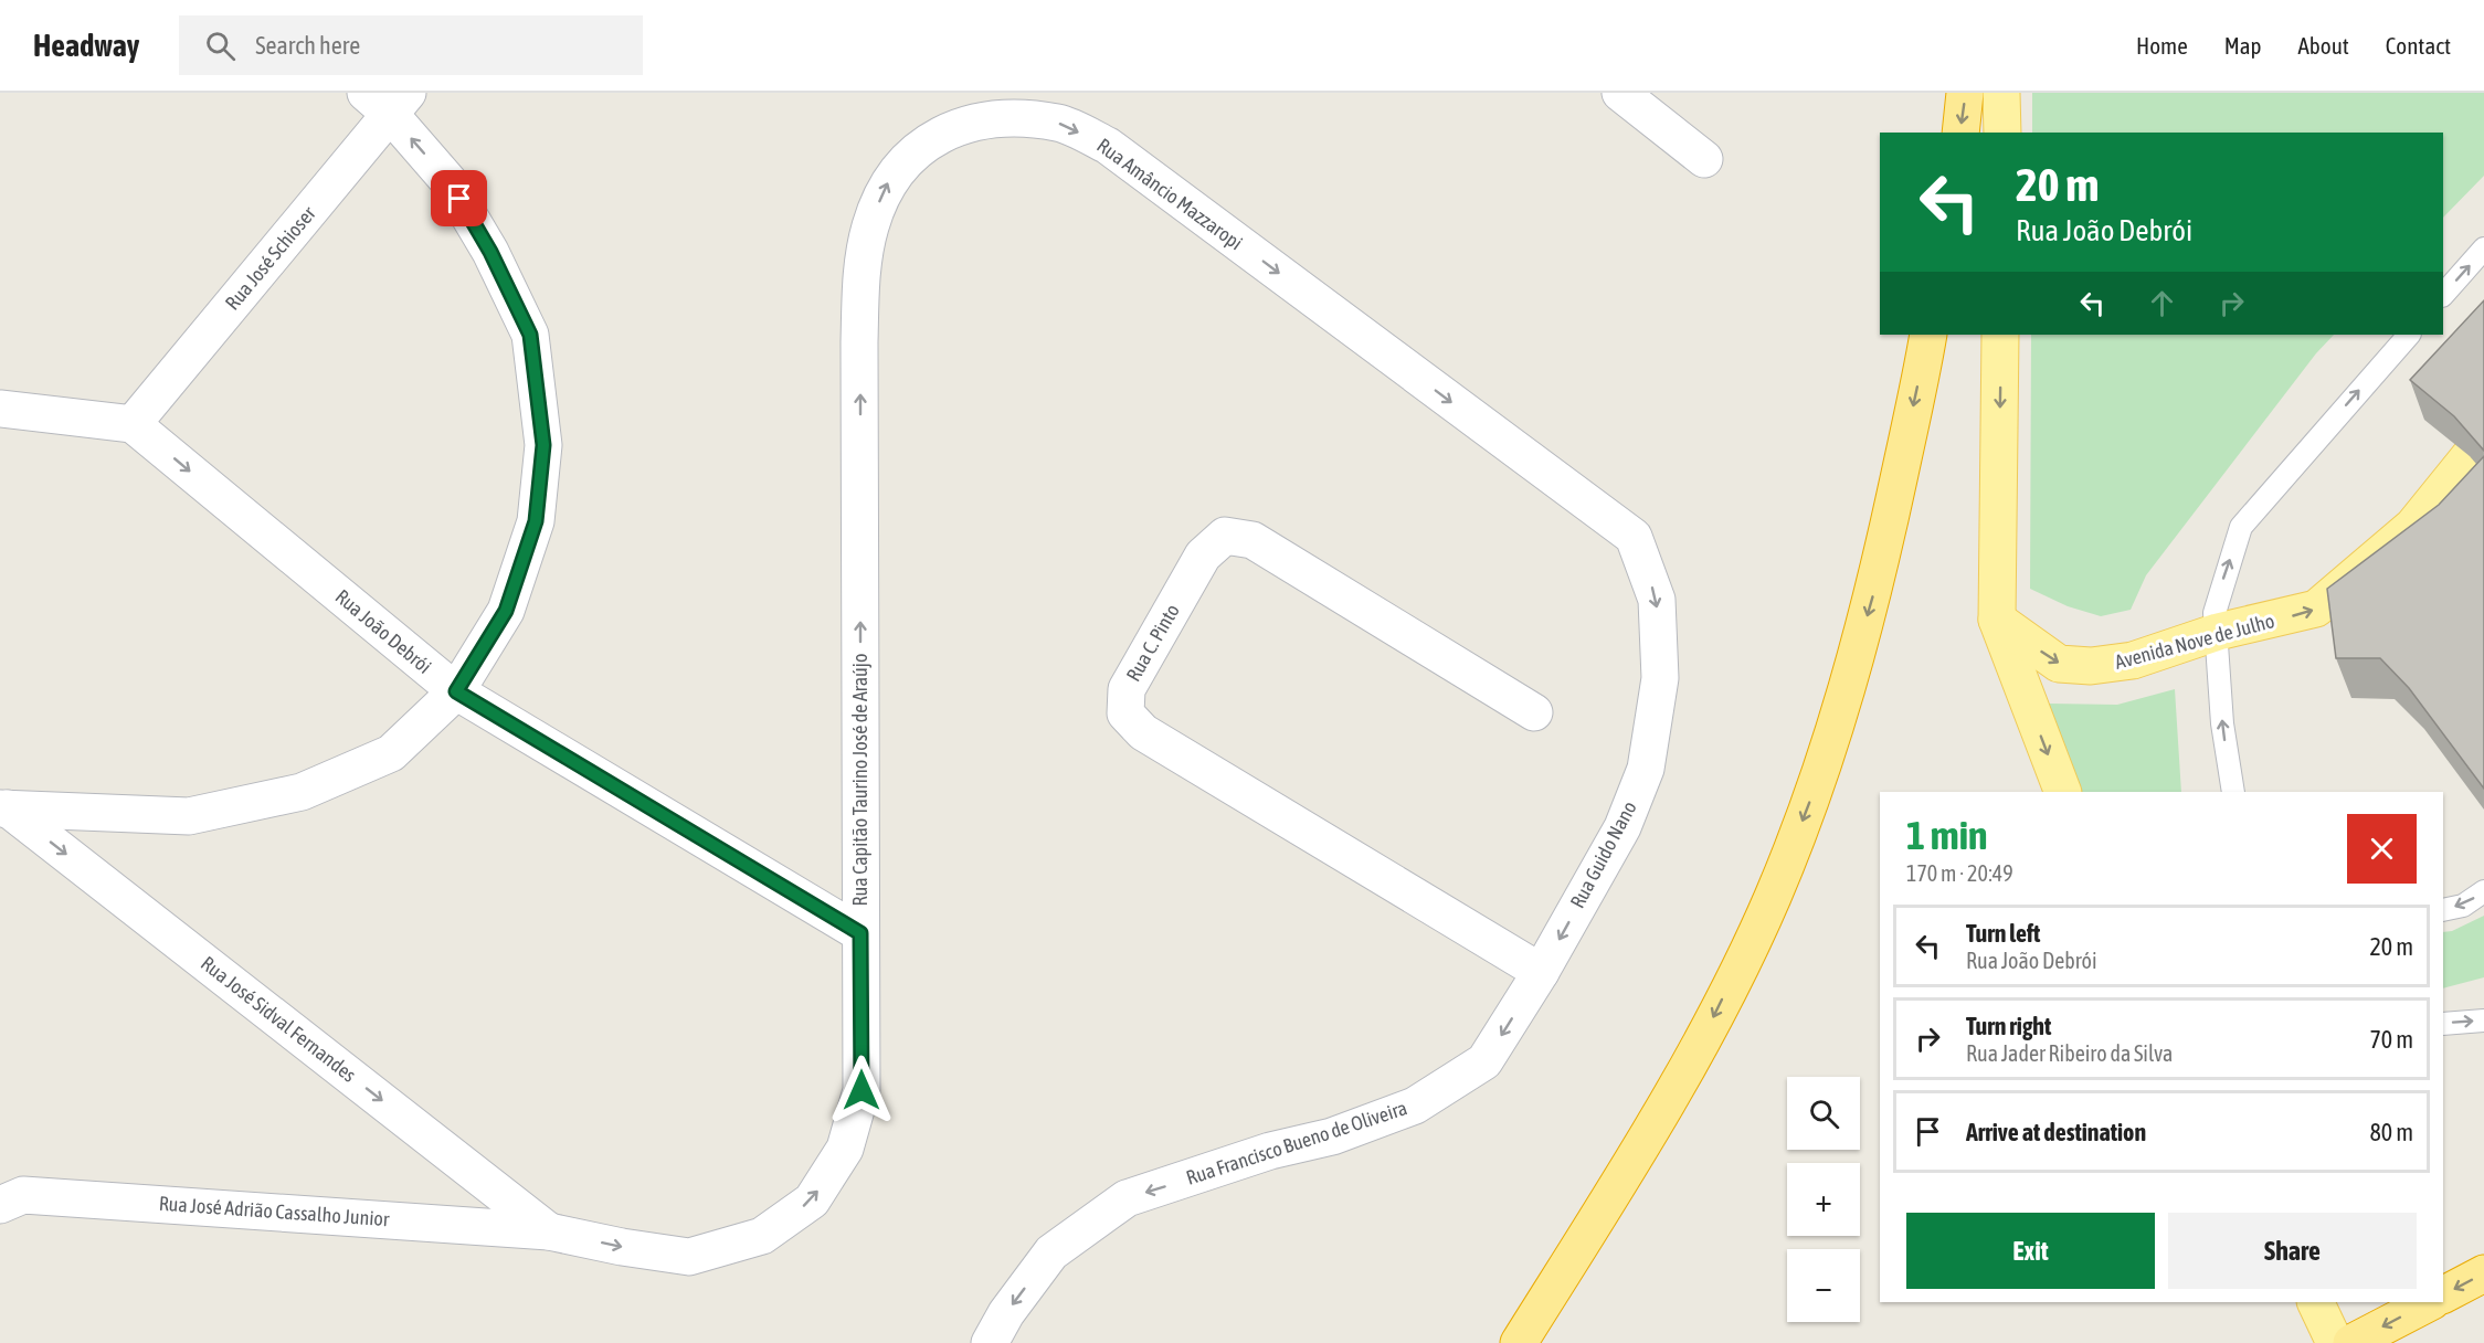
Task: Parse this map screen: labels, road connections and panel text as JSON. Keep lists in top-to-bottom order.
{
  "streets": {
    "main road": ["Avenida Nove de Julho"],
    "street": [
      "Rua Amâncio Mazzaropi",
      "Rua José Schioser",
      "Rua João Debrói",
      "Rua C. Pinto",
      "Rua Capitão Taurino José de Araújo",
      "Rua Guido Nano",
      "Rua José Sidval Fernandes",
      "Rua Francisco Bueno de Oliveira",
      "Rua José Adrião Cassalho Junior"
    ]
  },
  "crossings": [
    ["Rua Amâncio Mazzaropi", "Rua Capitão Taurino José de Araújo"],
    ["Rua Amâncio Mazzaropi", "Rua Guido Nano"],
    ["Rua José Schioser", "Rua João Debrói"],
    ["Rua João Debrói", "Rua Capitão Taurino José de Araújo"],
    ["Rua C. Pinto", "Rua Guido Nano"],
    ["Rua C. Pinto", "Rua Francisco Bueno de Oliveira"],
    ["Rua Capitão Taurino José de Araújo", "Rua José Sidval Fernandes"],
    ["Rua Capitão Taurino José de Araújo", "Rua José Adrião Cassalho Junior"],
    ["Rua Guido Nano", "Rua Francisco Bueno de Oliveira"],
    ["Rua José Sidval Fernandes", "Rua José Adrião Cassalho Junior"]
  ],
  "one_way": [
    "Rua João Debrói",
    "Avenida Nove de Julho",
    "Rua Capitão Taurino José de Araújo",
    "Rua Guido Nano",
    "Rua José Sidval Fernandes",
    "Rua Francisco Bueno de Oliveira"
  ],
  "page": {
    "header": "Headway",
    "search": "Search here",
    "nav": [
      "Home",
      "Map",
      "About",
      "Contact"
    ],
    "turn": ["20 m", "Rua João Debrói"],
    "heading": ["1 min", "170 m · 20:49"],
    "list": [
      {
        "name": "Turn left",
        "note": "Rua João Debrói",
        "value": "20 m"
      },
      {
        "name": "Turn right",
        "note": "Rua Jader Ribeiro da Silva",
        "value": "70 m"
      },
      {
        "name": "Arrive at destination",
        "value": "80 m"
      }
    ],
    "map_buttons": ["+", "−"],
    "buttons": ["Exit", "Share"]
  }
}
